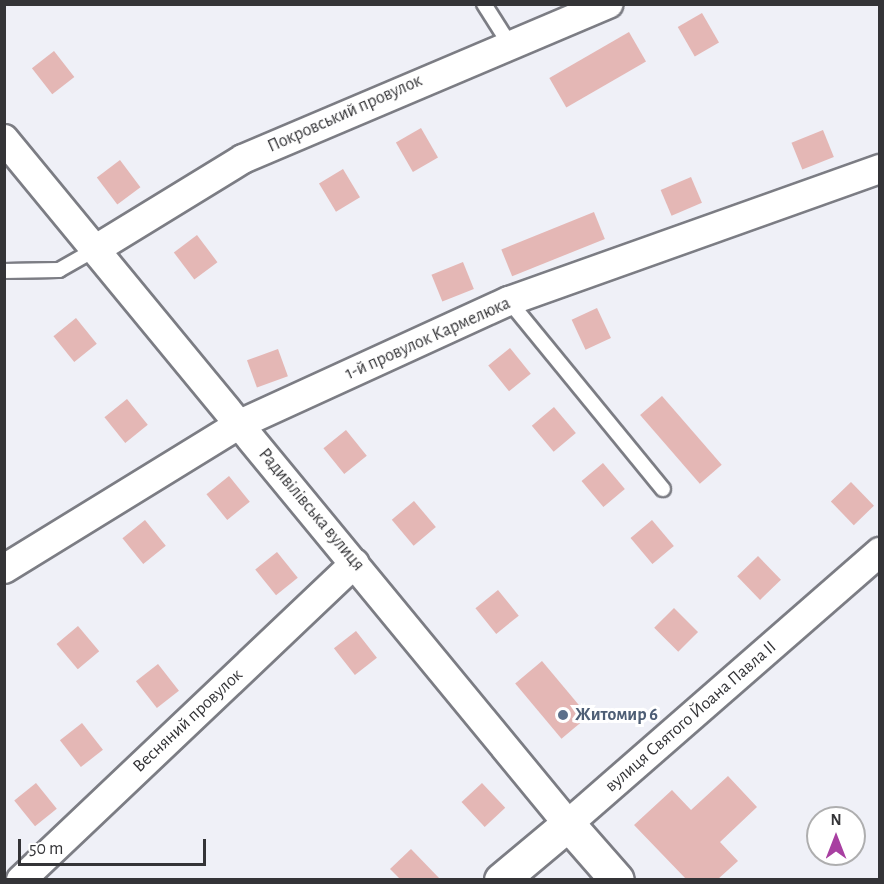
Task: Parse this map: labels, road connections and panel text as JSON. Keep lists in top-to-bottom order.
{
  "streets": {
    "street": [
      "Покровський провулок",
      "1-й провулок Кармелюка",
      "Радивілівська вулиця",
      "вулиця Святого Йоана Павла II",
      "Весняний провулок"
    ]
  },
  "crossings": [
    ["Покровський провулок", "Радивілівська вулиця"],
    ["1-й провулок Кармелюка", "Радивілівська вулиця"],
    ["Радивілівська вулиця", "вулиця Святого Йоана Павла II"],
    ["Радивілівська вулиця", "Весняний провулок"]
  ],
  "places": ["Житомир 6"],
  "scale_bar": "50 m",
  "north": "top"
}
